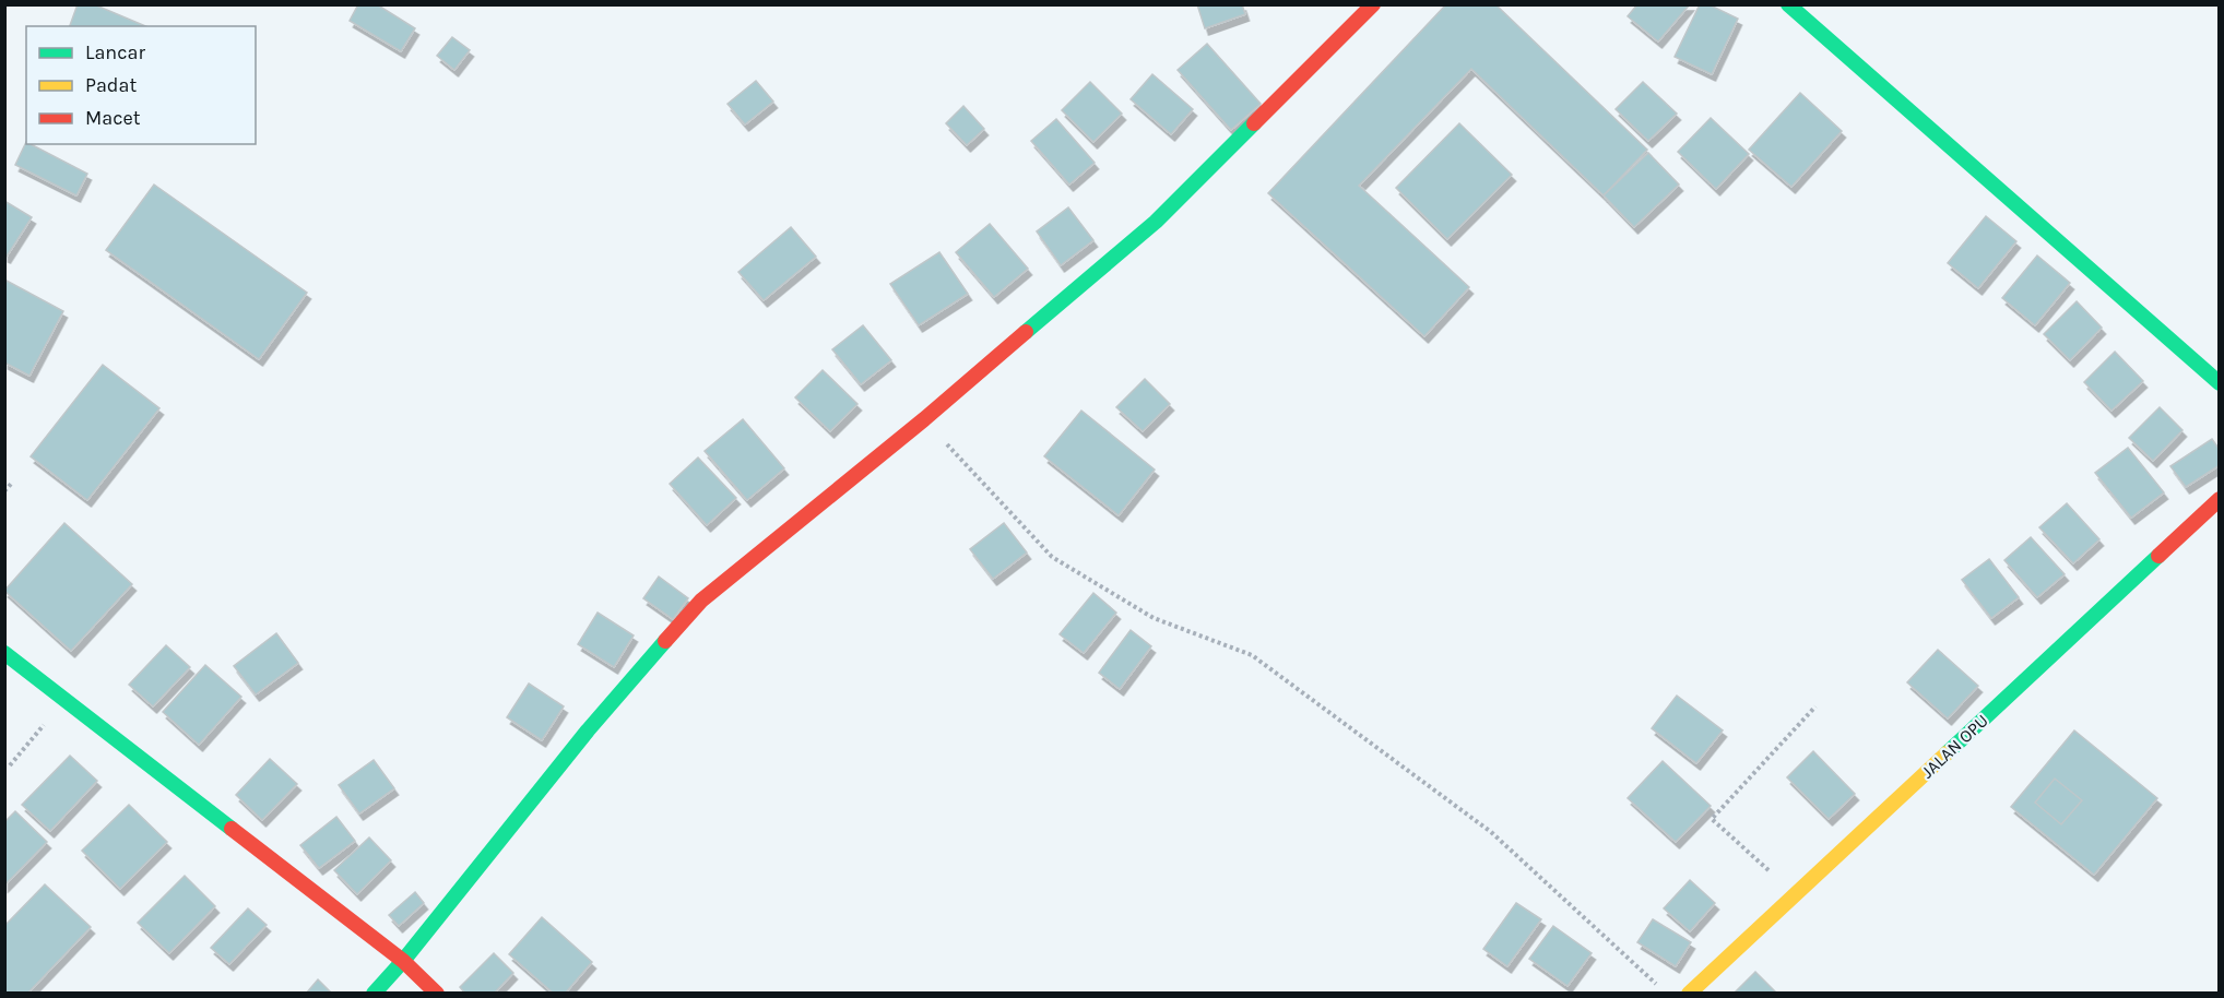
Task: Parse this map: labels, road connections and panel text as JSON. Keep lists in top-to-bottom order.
{
  "streets": {
    "street": ["JALAN OPU"]
  },
  "legend": ["Lancar", "Padat", "Macet"]
}
